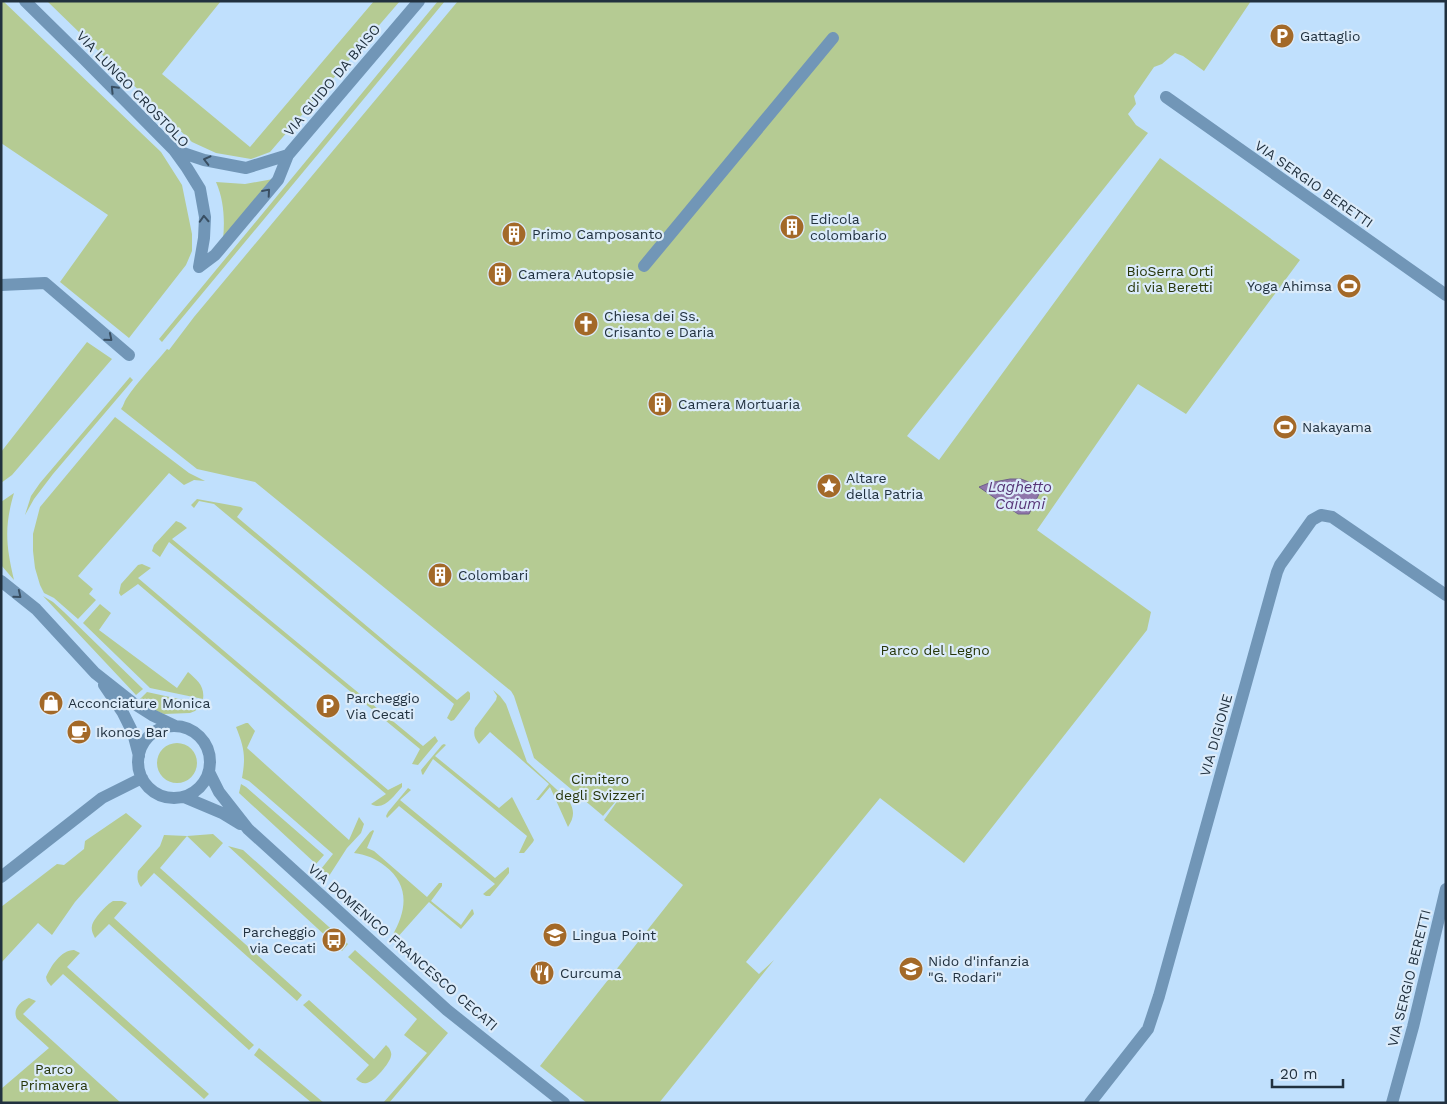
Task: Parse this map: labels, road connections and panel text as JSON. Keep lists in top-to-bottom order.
{
  "streets": {
    "street": [
      "VIA GUIDO DA BAISO",
      "VIA LUNGO CROSTOLO",
      "VIA SERGIO BERETTI",
      "VIA DIGIONE",
      "VIA DOMENICO FRANCESCO CECATI"
    ]
  },
  "crossings": [
    ["VIA GUIDO DA BAISO", "VIA LUNGO CROSTOLO"]
  ],
  "one_way": ["VIA LUNGO CROSTOLO"],
  "water": ["Laghetto Caiumi"],
  "parks": [
    "BioSerra Orti di via Beretti",
    "Parco del Legno",
    "Cimitero degli Svizzeri",
    "Parco Primavera"
  ],
  "places": {
    "parking": ["Gattaglio", "Parcheggio Via Cecati"],
    "building": [
      "Edicola colombario",
      "Primo Camposanto",
      "Camera Autopsie",
      "Camera Mortuaria",
      "Colombari"
    ],
    "sports": ["Yoga Ahimsa", "Nakayama"],
    "church": ["Chiesa dei Ss. Crisanto e Daria"],
    "place": ["Altare della Patria"],
    "shop": ["Acconciature Monica"],
    "cafe": ["Ikonos Bar"],
    "school or university": ["Lingua Point", "Nido d'infanzia \"G. Rodari\""],
    "bus stop": ["Parcheggio via Cecati"],
    "restaurant": ["Curcuma"]
  },
  "scale_bar": "20 m"
}
